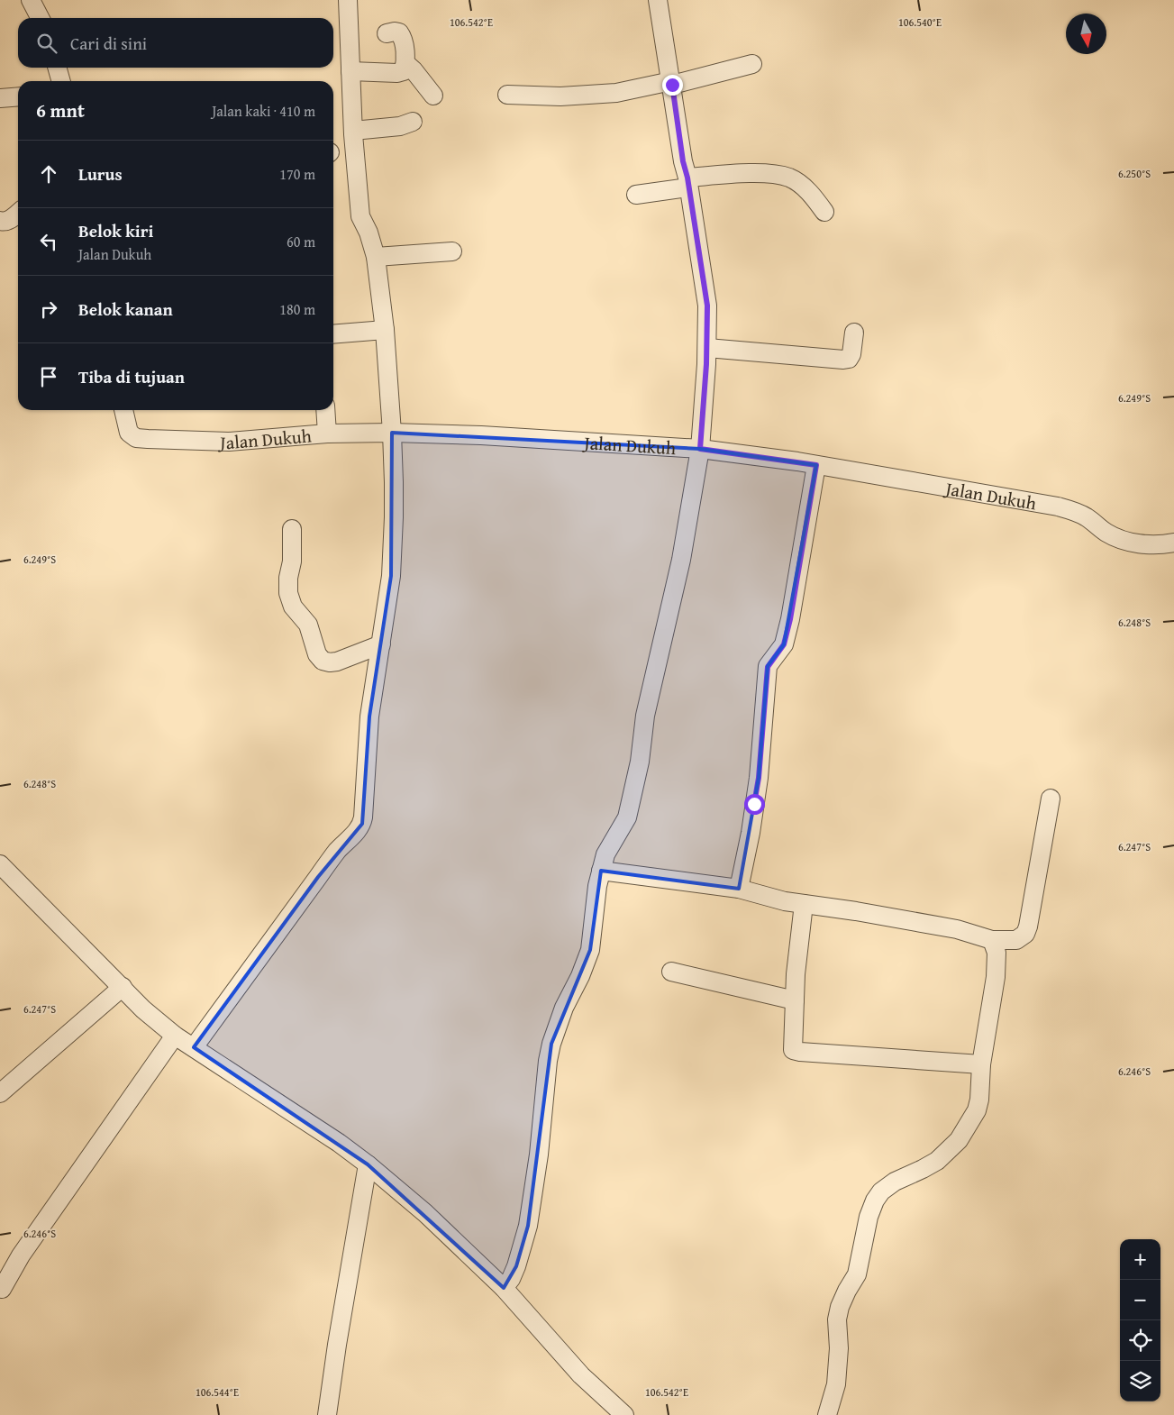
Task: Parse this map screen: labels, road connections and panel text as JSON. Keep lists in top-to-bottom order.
{
  "streets": {
    "street": ["Jalan Dukuh"]
  },
  "north": "bottom",
  "page": {
    "search": "Cari di sini",
    "heading": ["6 mnt", "Jalan kaki · 410 m"],
    "list": [
      ["Lurus", "170 m"],
      ["Belok kiri", "Jalan Dukuh", "60 m"],
      ["Belok kanan", "180 m"],
      "Tiba di tujuan"
    ],
    "map_buttons": ["+", "−"]
  },
  "coordinates": [
    "106.542°E",
    "106.540°E",
    "6.250°S",
    "6.249°S",
    "6.248°S",
    "6.247°S",
    "6.246°S",
    "106.544°E"
  ]
}
